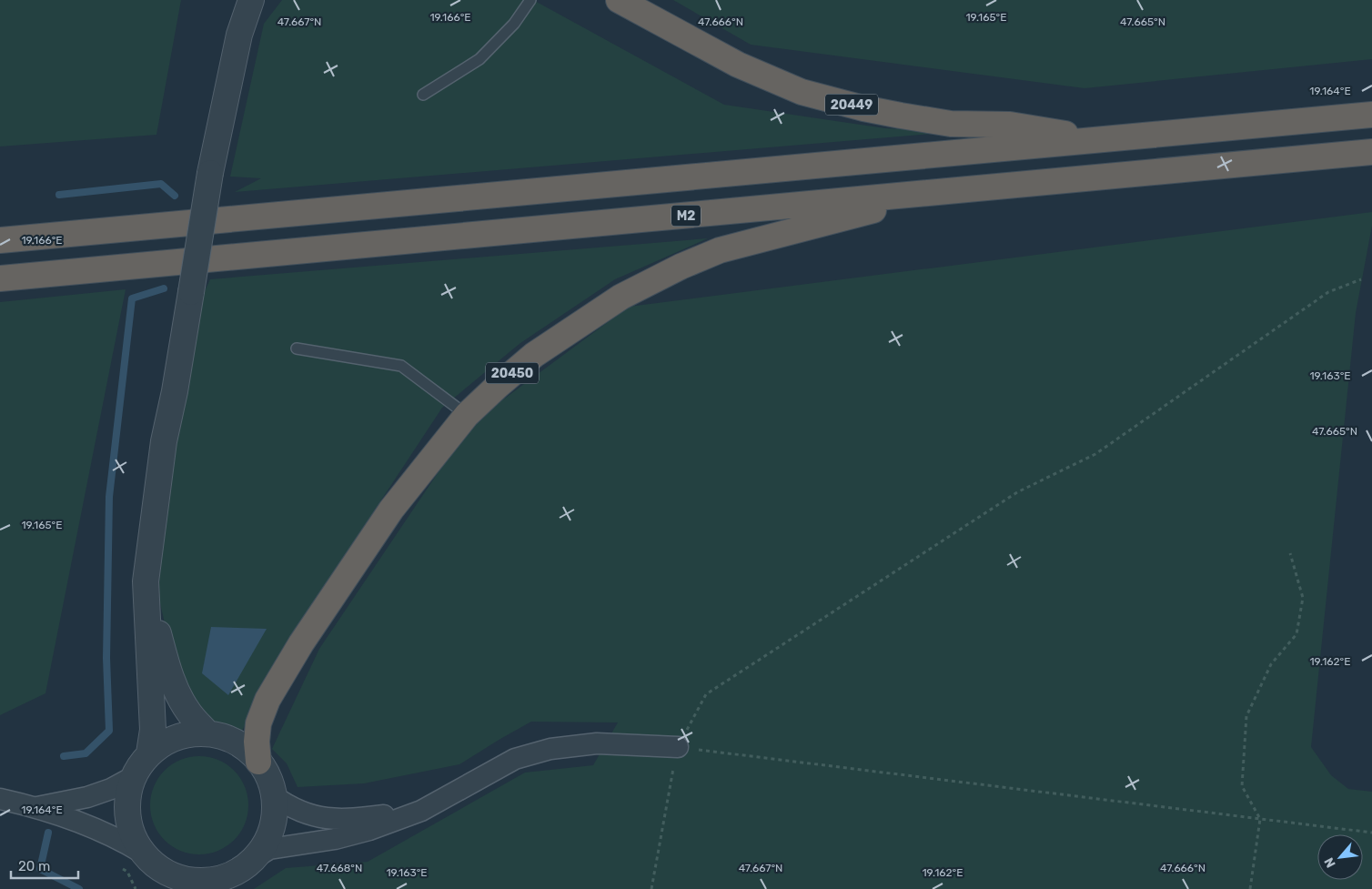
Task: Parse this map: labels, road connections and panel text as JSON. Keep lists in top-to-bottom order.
{
  "streets": {
    "highway": ["20449", "M2", "20450"]
  },
  "crossings": [
    ["M2", "20450"]
  ],
  "scale_bar": "20 m",
  "north": "bottom left",
  "coordinates": [
    "19.166°E",
    "19.165°E",
    "47.667°N",
    "47.666°N",
    "47.665°N",
    "19.164°E",
    "19.163°E",
    "19.162°E",
    "47.668°N"
  ]
}
